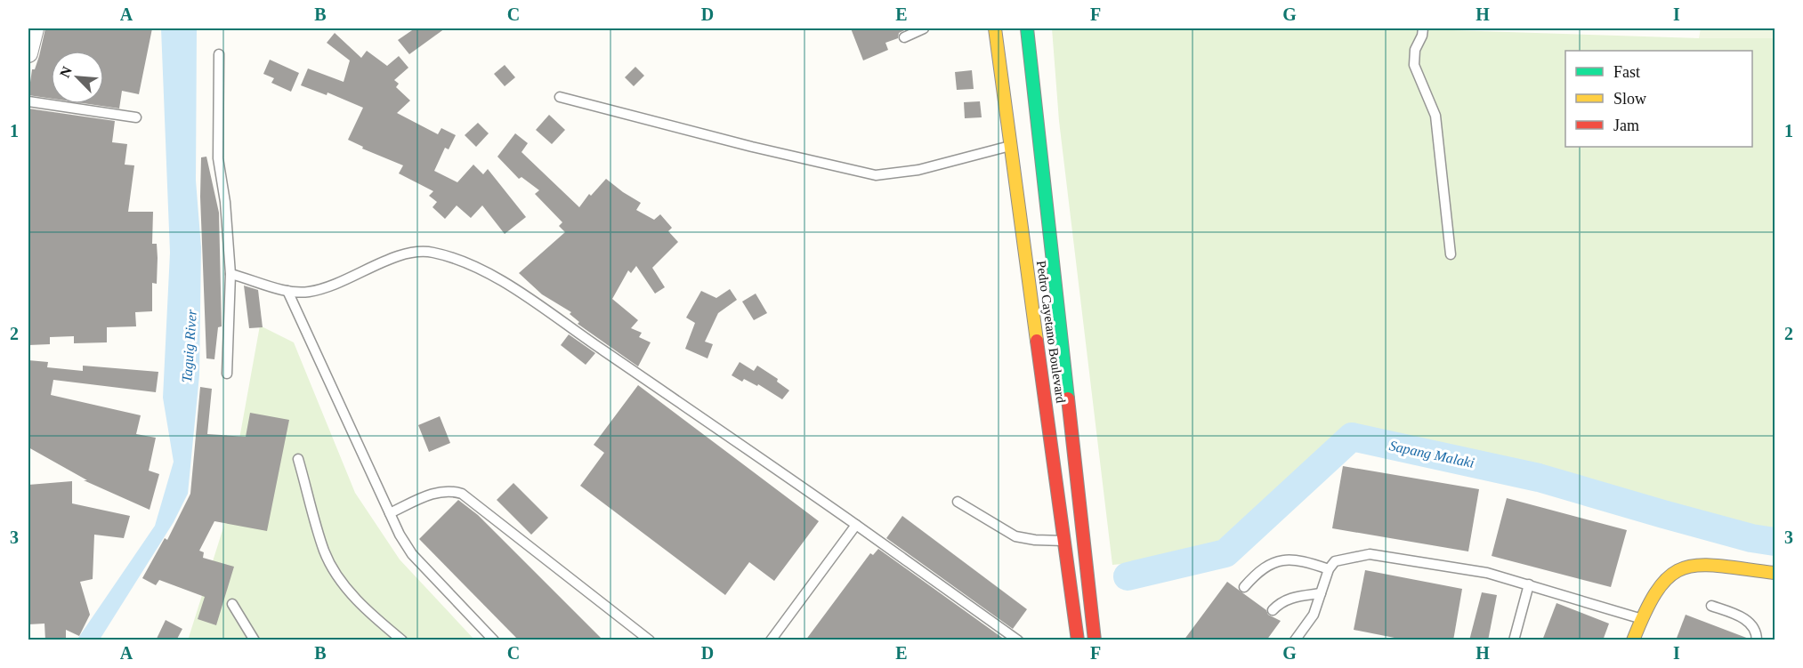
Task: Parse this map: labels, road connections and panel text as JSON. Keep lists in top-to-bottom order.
{
  "streets": {
    "main road": ["Pedro Cayetano Boulevard"]
  },
  "water": ["Taguig River", "Sapang Malaki"],
  "legend": ["Fast", "Slow", "Jam"],
  "north": "top left",
  "grid": {
    "columns": [
      "A",
      "B",
      "C",
      "D",
      "E",
      "F",
      "G",
      "H",
      "I"
    ],
    "rows": ["1", "2", "3"]
  }
}
